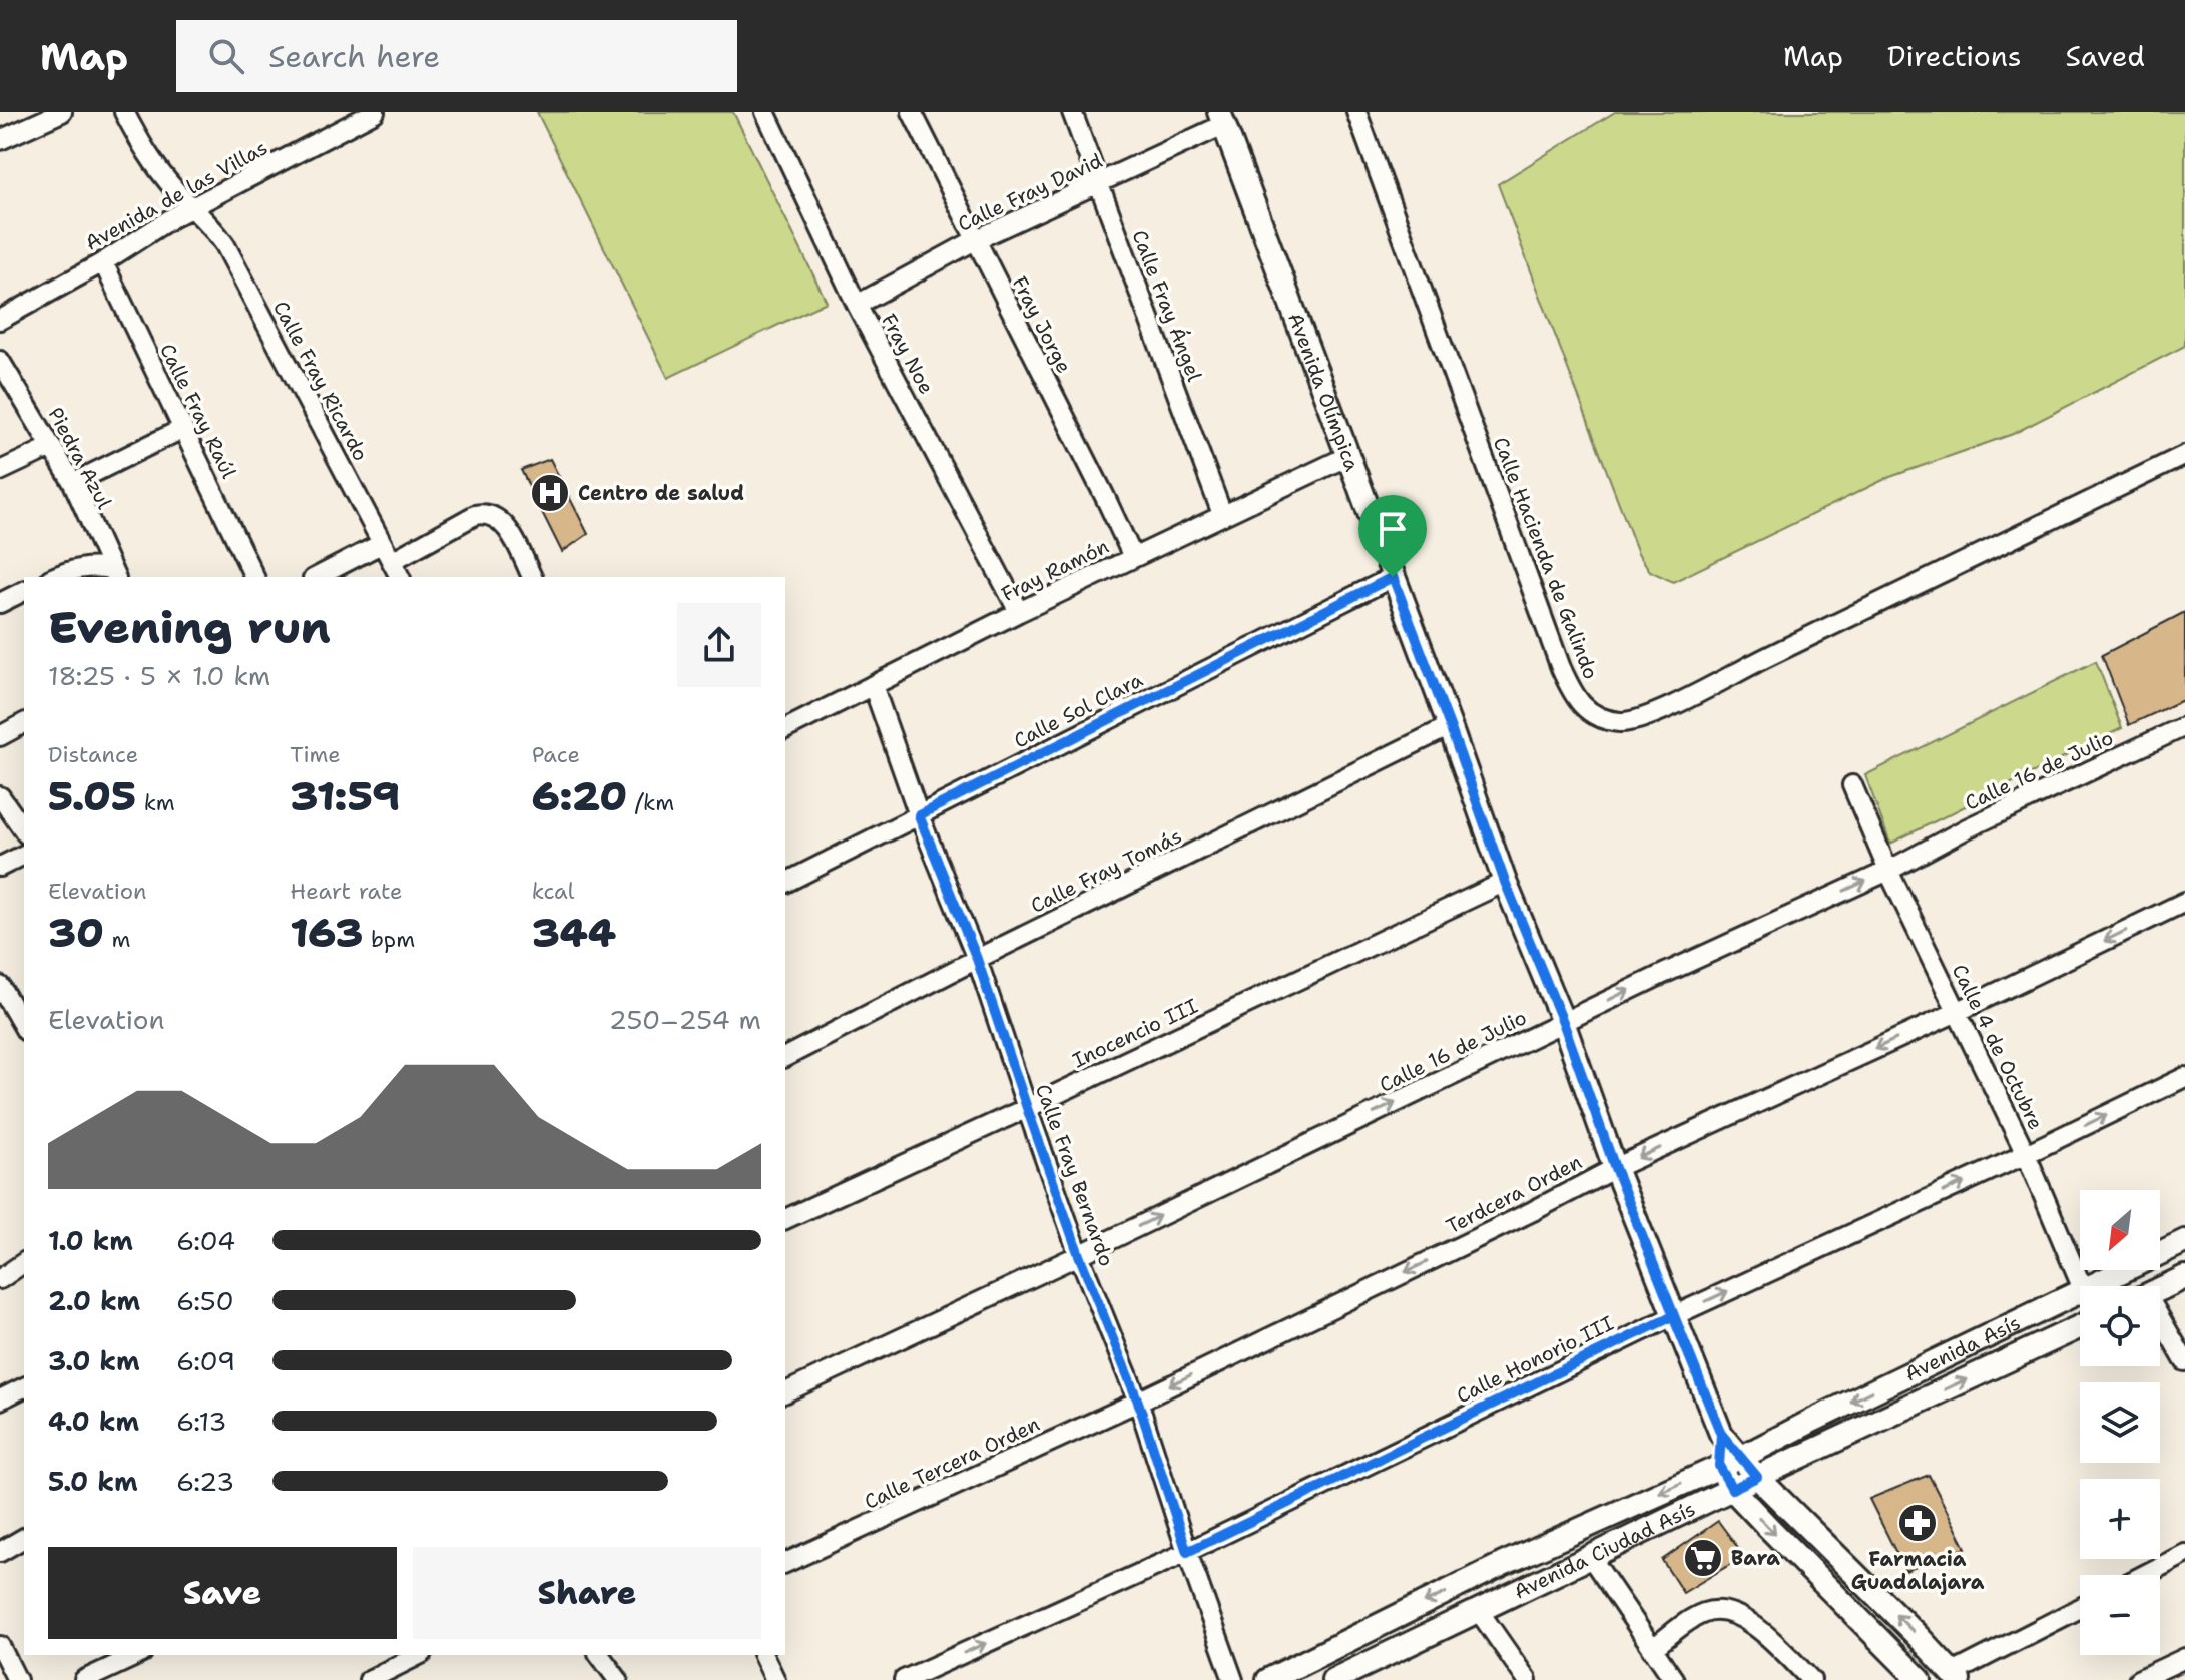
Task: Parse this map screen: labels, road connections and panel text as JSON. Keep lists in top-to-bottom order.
{
  "streets": {
    "street": [
      "Calle Fray David",
      "Avenida de las Villas",
      "Calle Fray Ángel",
      "Fray Jorge",
      "Fray Noe",
      "Calle Fray Ricardo",
      "Avenida Olímpica",
      "Calle Fray Raúl",
      "Piedra Azul",
      "Calle Hacienda de Galindo",
      "Fray Ramón",
      "Calle Sol Clara",
      "Calle 16 de Julio",
      "Calle Fray Tomás",
      "Inocencio III",
      "Calle 4 de Octubre",
      "Calle Fray Bernardo",
      "Terdcera Orden",
      "Avenida Asís",
      "Calle Honorio III",
      "Calle Tercera Orden",
      "Avenida Ciudad Asís"
    ]
  },
  "crossings": [
    ["Calle Fray David", "Calle Fray Ángel"],
    ["Calle Fray David", "Fray Jorge"],
    ["Calle Fray David", "Fray Noe"],
    ["Calle Fray David", "Avenida Olímpica"],
    ["Avenida de las Villas", "Calle Fray Ricardo"],
    ["Avenida de las Villas", "Calle Fray Raúl"],
    ["Calle Fray Ángel", "Fray Ramón"],
    ["Fray Jorge", "Fray Ramón"],
    ["Fray Noe", "Fray Ramón"],
    ["Avenida Olímpica", "Fray Ramón"],
    ["Avenida Olímpica", "Calle Sol Clara"],
    ["Avenida Olímpica", "Calle 16 de Julio"],
    ["Avenida Olímpica", "Calle Fray Tomás"],
    ["Avenida Olímpica", "Inocencio III"],
    ["Avenida Olímpica", "Terdcera Orden"],
    ["Avenida Olímpica", "Avenida Asís"],
    ["Avenida Olímpica", "Calle Honorio III"],
    ["Avenida Olímpica", "Avenida Ciudad Asís"],
    ["Fray Ramón", "Calle Fray Bernardo"],
    ["Calle Sol Clara", "Calle Fray Bernardo"],
    ["Calle 16 de Julio", "Calle 4 de Octubre"],
    ["Calle 16 de Julio", "Calle Fray Bernardo"],
    ["Calle Fray Tomás", "Calle Fray Bernardo"],
    ["Inocencio III", "Calle Fray Bernardo"],
    ["Calle 4 de Octubre", "Terdcera Orden"],
    ["Calle 4 de Octubre", "Calle Honorio III"],
    ["Calle Fray Bernardo", "Terdcera Orden"],
    ["Calle Fray Bernardo", "Calle Honorio III"],
    ["Calle Fray Bernardo", "Calle Tercera Orden"],
    ["Terdcera Orden", "Calle Tercera Orden"],
    ["Avenida Asís", "Avenida Ciudad Asís"]
  ],
  "one_way": [
    "Calle 16 de Julio",
    "Terdcera Orden",
    "Avenida Asís",
    "Calle Honorio III"
  ],
  "places": {
    "hospital": ["Centro de salud"],
    "pharmacy": ["Farmacia Guadalajara"],
    "supermarket": ["Bara"]
  },
  "north": "bottom left",
  "page": {
    "header": "Map",
    "search": "Search here",
    "nav": ["Map", "Directions", "Saved"],
    "heading": ["Evening run", "18:25 · 5 × 1.0 km"],
    "stats": [
      ["Distance", "5.05 km"],
      ["Time", "31:59"],
      ["Pace", "6:20 /km"],
      ["Elevation", "30 m"],
      ["Heart rate", "163 bpm"],
      ["kcal", "344"]
    ],
    "chart": ["Elevation", "250–254 m"],
    "map_buttons": ["+", "−"],
    "list": [
      {
        "name": "1.0 km",
        "note": "6:04"
      },
      {
        "name": "2.0 km",
        "note": "6:50"
      },
      {
        "name": "3.0 km",
        "note": "6:09"
      },
      {
        "name": "4.0 km",
        "note": "6:13"
      },
      {
        "name": "5.0 km",
        "note": "6:23"
      }
    ],
    "buttons": ["Save", "Share"]
  }
}
